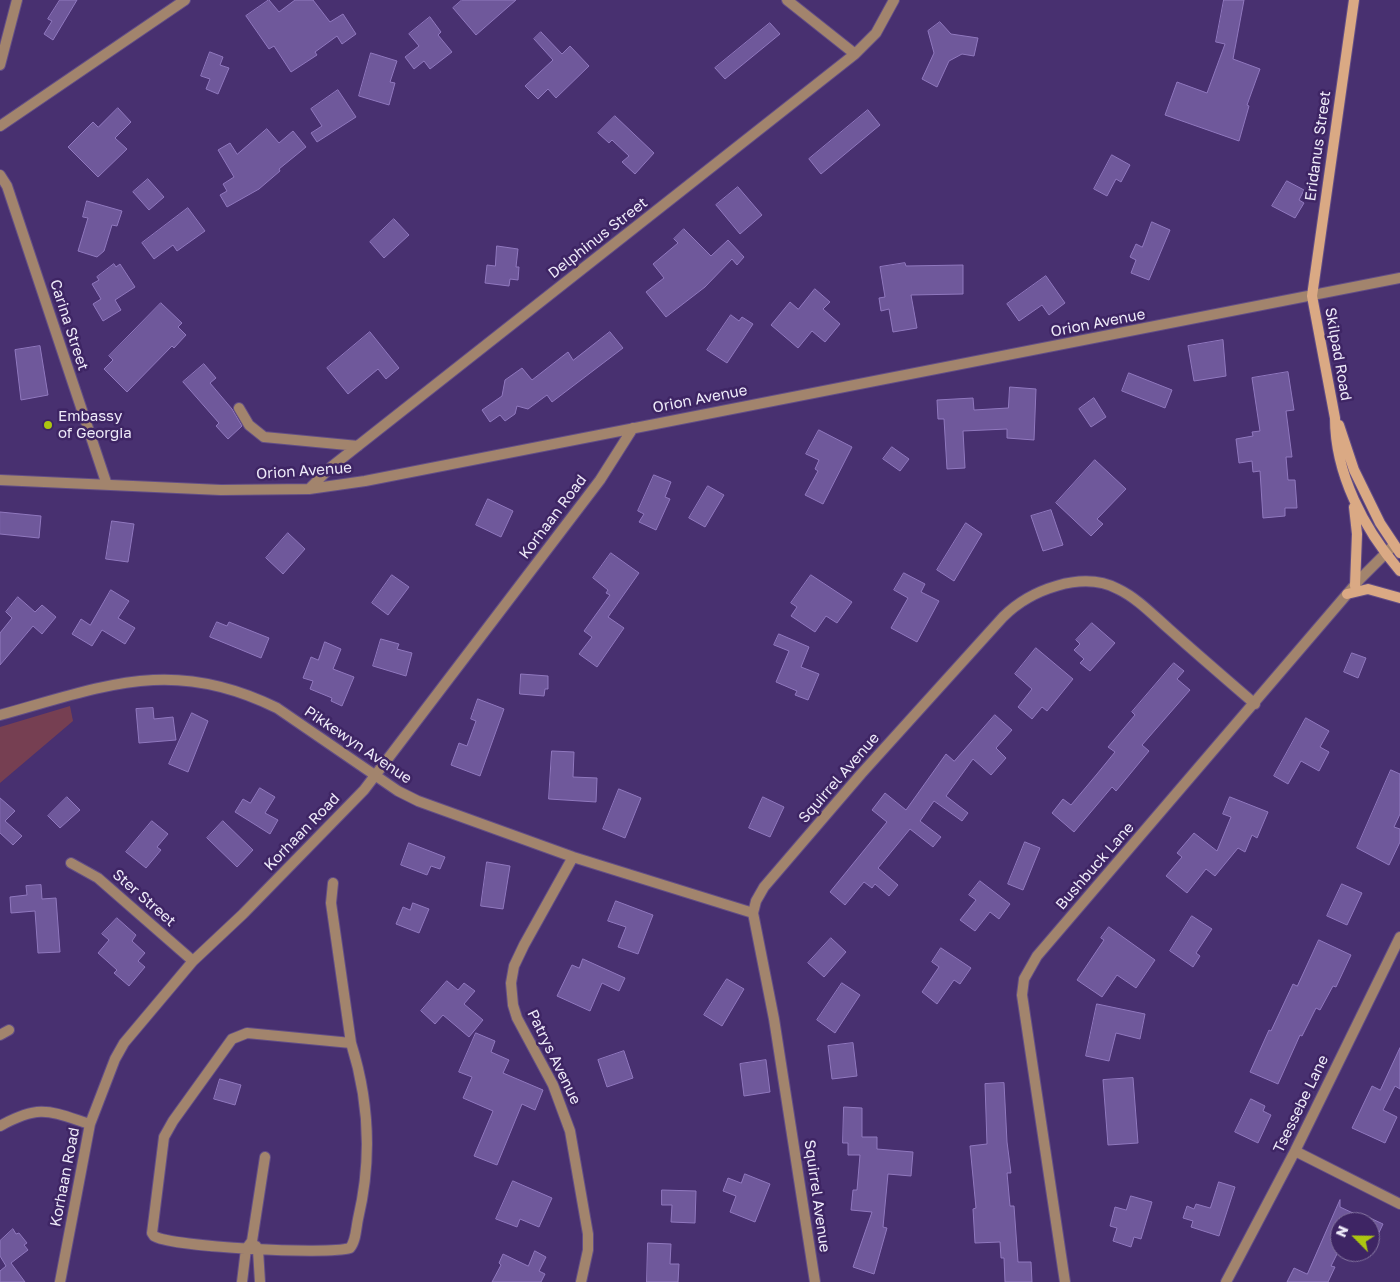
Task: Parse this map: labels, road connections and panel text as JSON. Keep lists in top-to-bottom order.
{
  "streets": {
    "street": [
      "Eridanus Street",
      "Delphinus Street",
      "Orion Avenue",
      "Carina Street",
      "Skilpad Road",
      "Korhaan Road",
      "Pikkewyn Avenue",
      "Squirrel Avenue",
      "Bushbuck Lane",
      "Ster Street",
      "Patrys Avenue",
      "Tsessebe Lane"
    ]
  },
  "crossings": [
    ["Eridanus Street", "Orion Avenue"],
    ["Eridanus Street", "Skilpad Road"],
    ["Delphinus Street", "Orion Avenue"],
    ["Orion Avenue", "Carina Street"],
    ["Orion Avenue", "Skilpad Road"],
    ["Orion Avenue", "Korhaan Road"],
    ["Skilpad Road", "Bushbuck Lane"],
    ["Korhaan Road", "Pikkewyn Avenue"],
    ["Korhaan Road", "Ster Street"],
    ["Pikkewyn Avenue", "Squirrel Avenue"],
    ["Pikkewyn Avenue", "Patrys Avenue"],
    ["Squirrel Avenue", "Bushbuck Lane"]
  ],
  "places": ["Embassy of Georgia"],
  "north": "top left"
}
